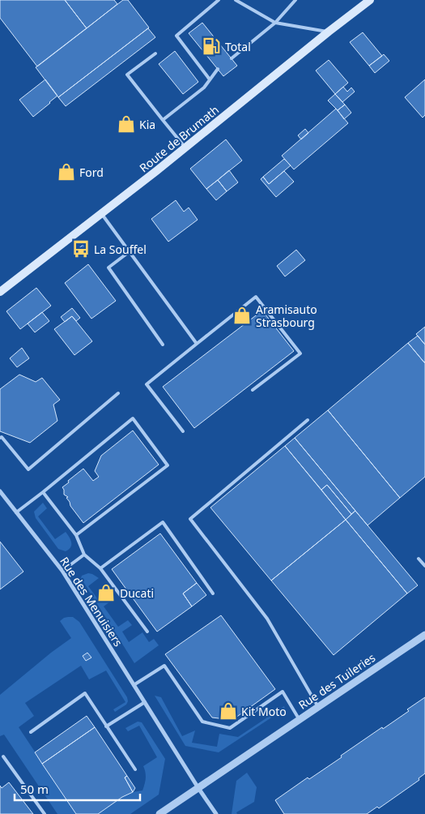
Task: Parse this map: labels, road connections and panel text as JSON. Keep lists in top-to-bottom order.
{
  "streets": {
    "main road": ["Route de Brumath"],
    "street": ["Rue des Menuisiers", "Rue des Tuileries"]
  },
  "crossings": [
    ["Rue des Menuisiers", "Rue des Tuileries"]
  ],
  "places": {
    "fuel station": ["Total"],
    "shop": [
      "Kia",
      "Ford",
      "Aramisauto Strasbourg",
      "Ducati",
      "Kit Moto"
    ],
    "bus stop": ["La Souffel"]
  },
  "scale_bar": "50 m"
}
